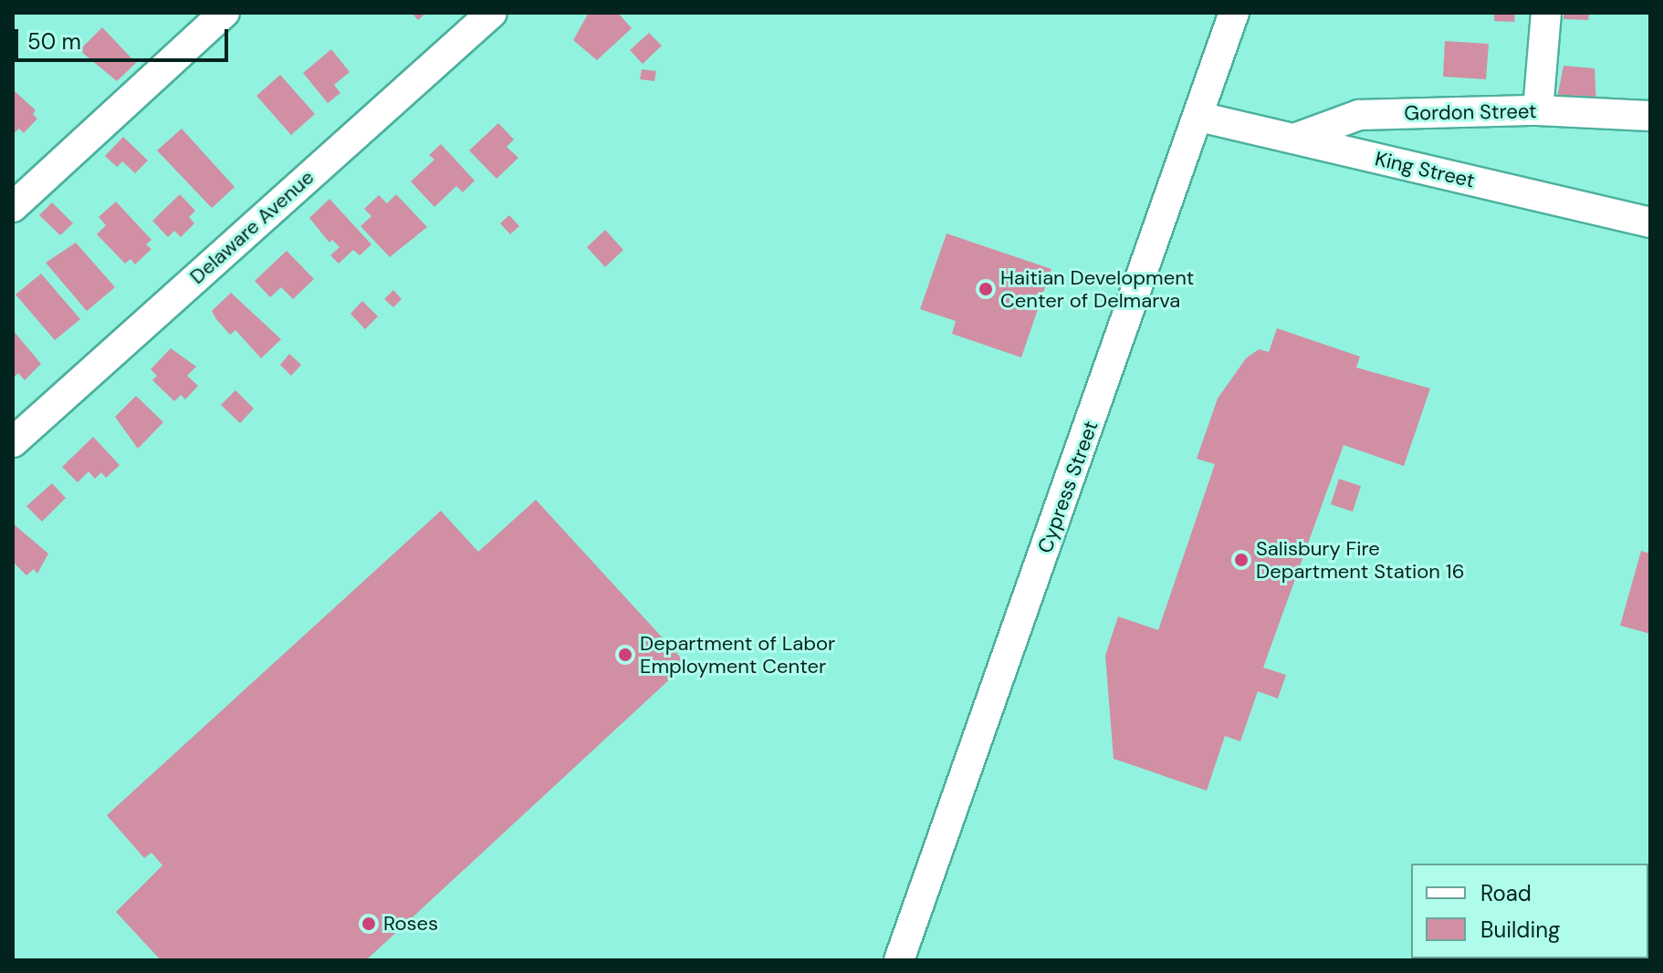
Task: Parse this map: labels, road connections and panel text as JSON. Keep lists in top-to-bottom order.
{
  "streets": {
    "street": [
      "Gordon Street",
      "King Street",
      "Delaware Avenue",
      "Cypress Street"
    ]
  },
  "crossings": [
    ["Gordon Street", "King Street"],
    ["King Street", "Cypress Street"]
  ],
  "places": [
    "Haitian Development Center of Delmarva",
    "Salisbury Fire Department Station 16",
    "Department of Labor Employment Center",
    "Roses"
  ],
  "legend": ["Road", "Building"],
  "scale_bar": "50 m"
}
